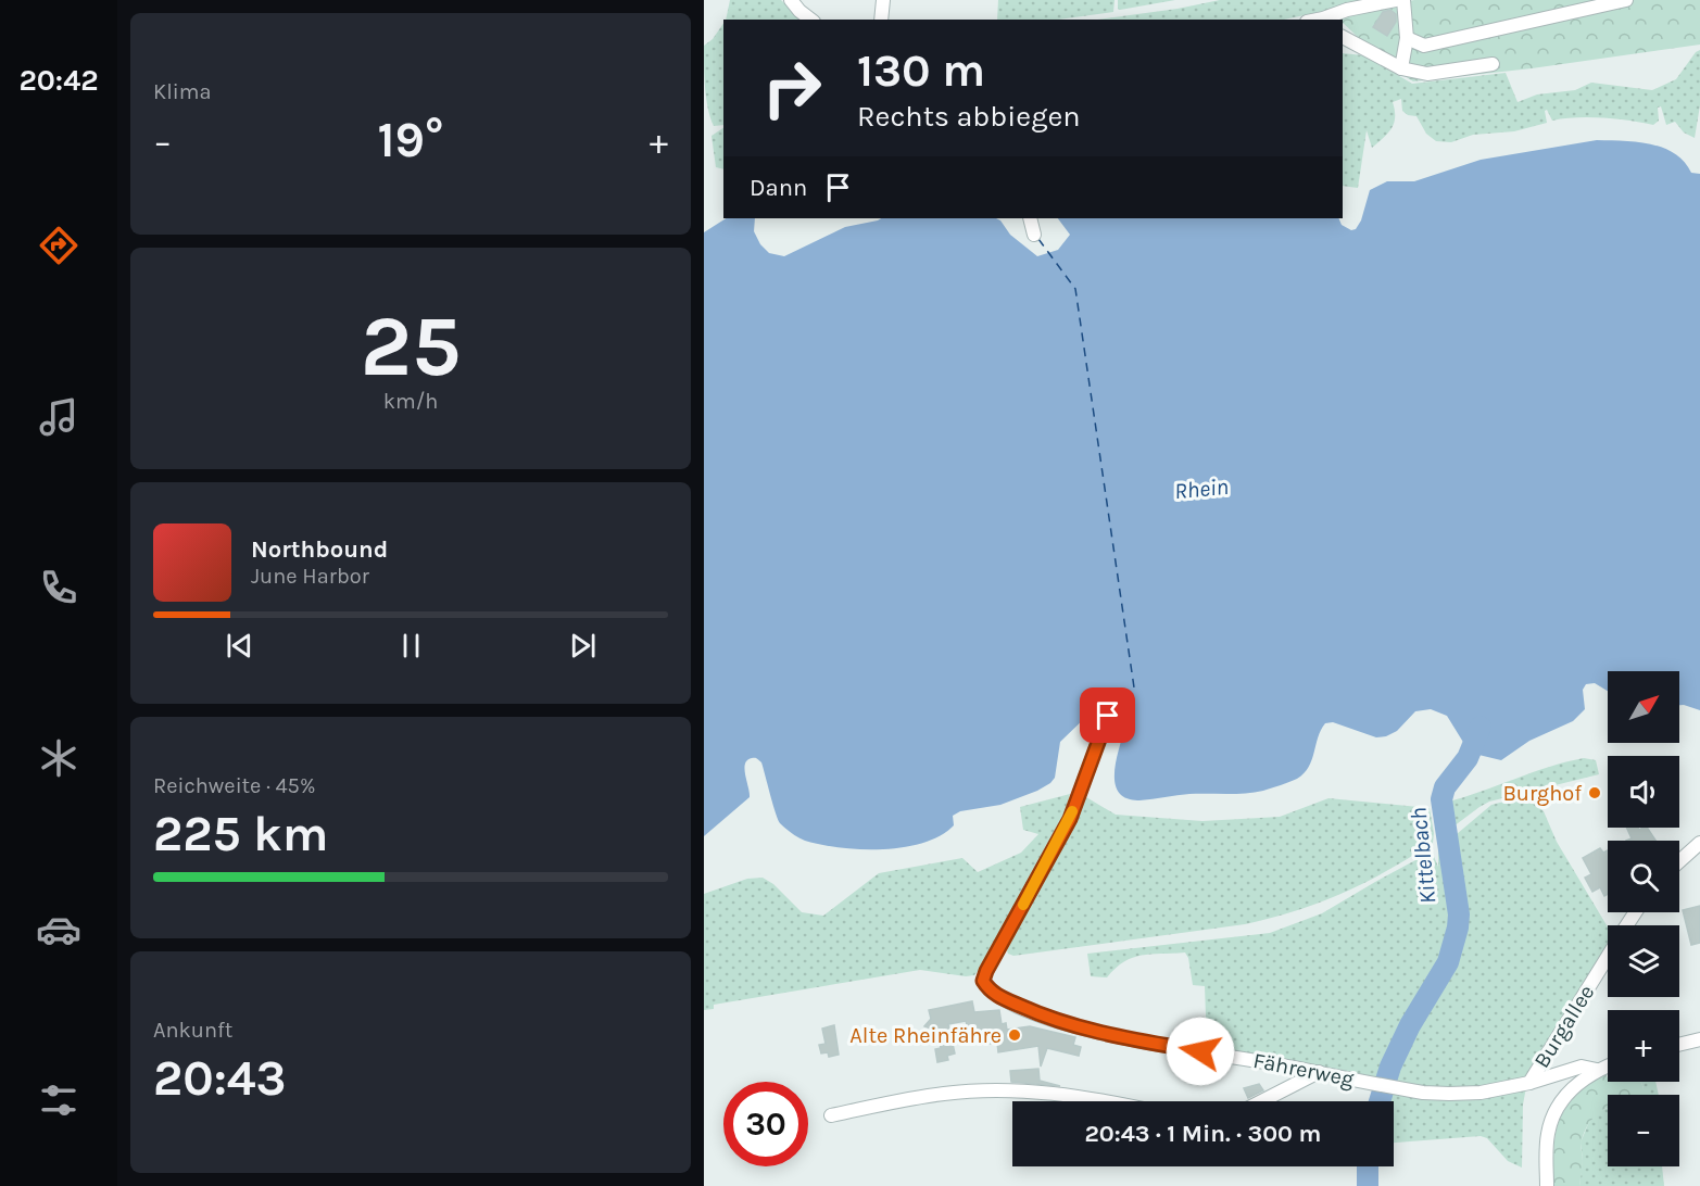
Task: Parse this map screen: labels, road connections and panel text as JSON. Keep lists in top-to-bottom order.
{
  "streets": {
    "street": ["Burgallee", "Fährerweg"]
  },
  "crossings": [
    ["Burgallee", "Fährerweg"]
  ],
  "water": ["Rhein", "Kittelbach"],
  "places": ["Burghof", "Alte Rheinfähre"],
  "north": "top right",
  "page": {
    "tabs": "20:42",
    "tile": [
      "Klima",
      ["25", "km/h"],
      ["Reichweite · 45%", "225 km"],
      ["Ankunft", "20:43"]
    ],
    "turn": ["130 m", "Rechts abbiegen"],
    "heat": ["−", "19°", "+"],
    "then": "Dann",
    "song": ["Northbound", "June Harbor"],
    "map_buttons": ["+", "−"],
    "limit": "30",
    "trip": "20:43 · 1 Min. · 300 m"
  }
}
